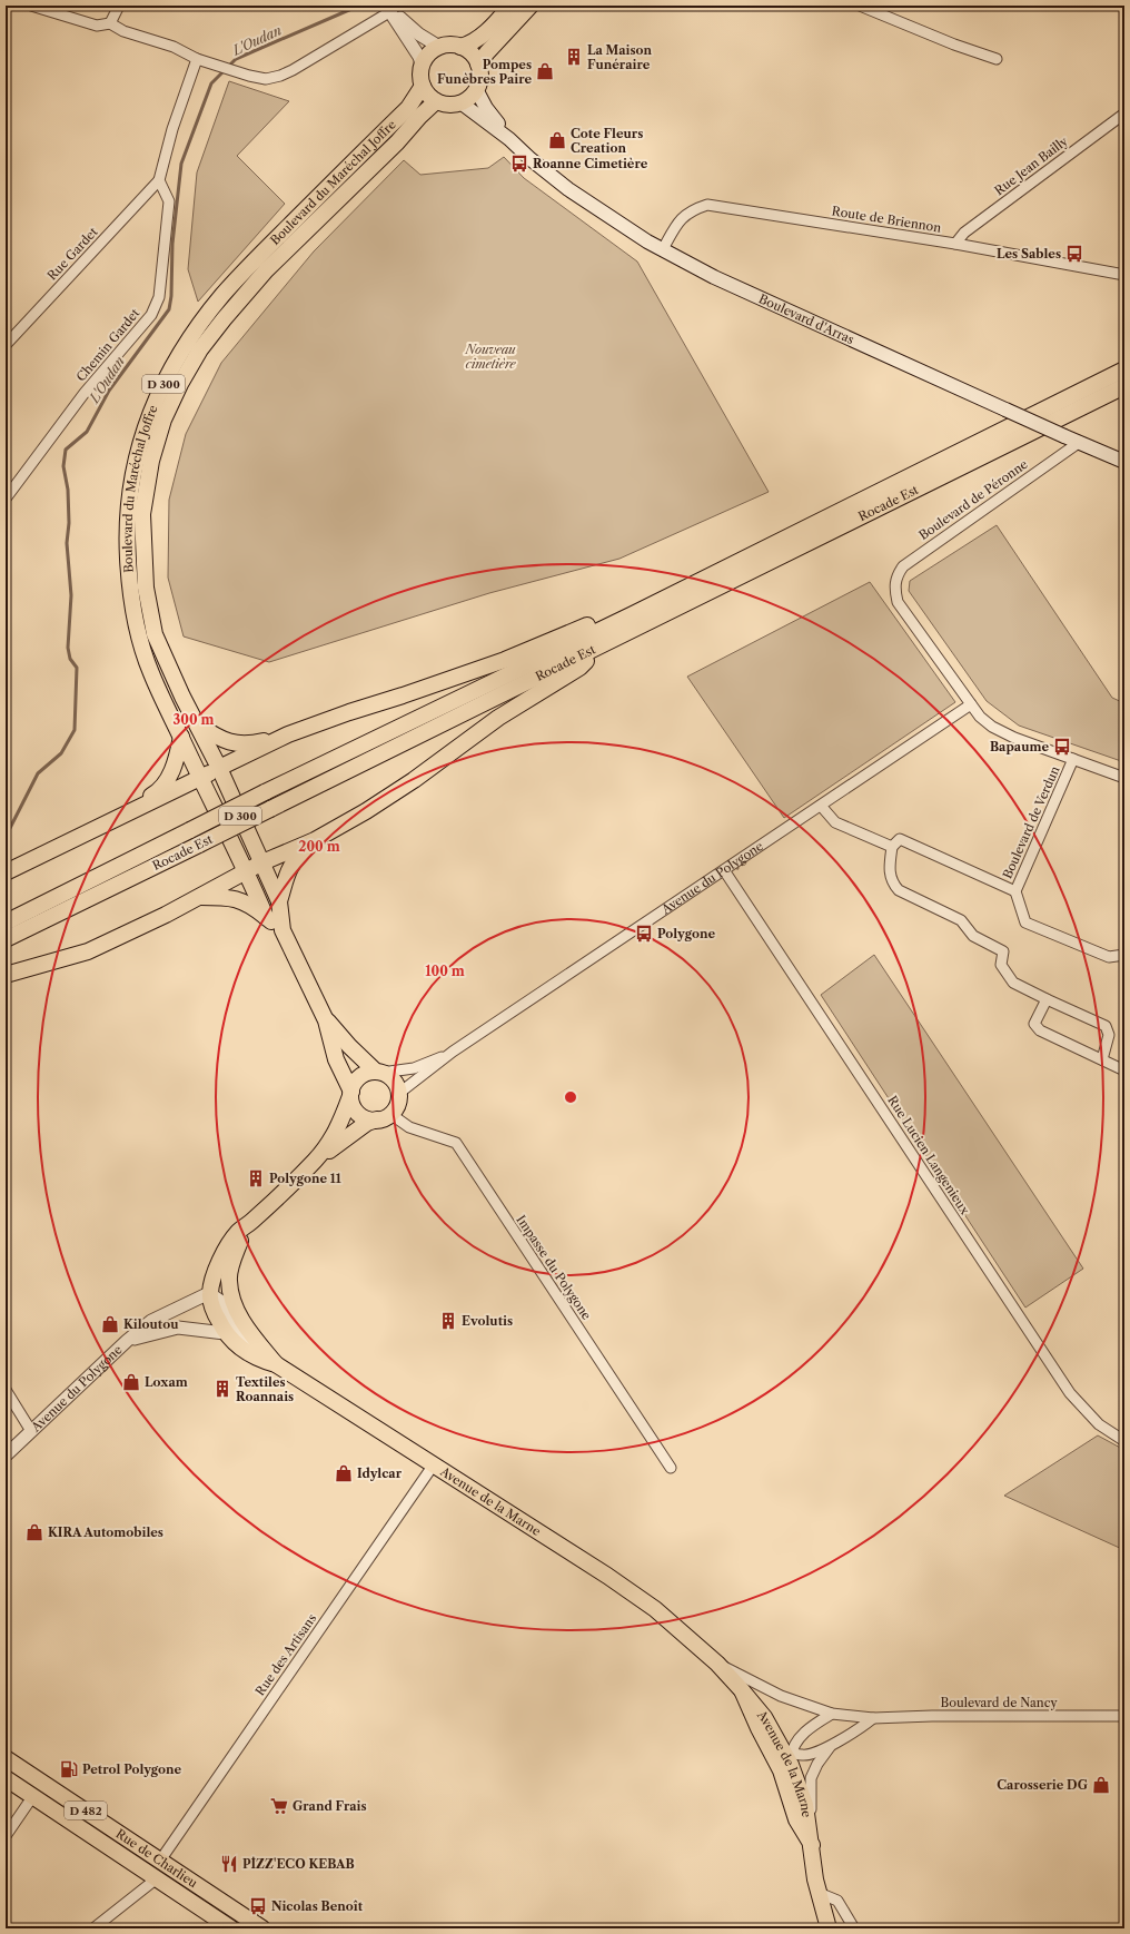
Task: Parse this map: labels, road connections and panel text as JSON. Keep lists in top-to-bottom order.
{
  "streets": {
    "main road": [
      "Boulevard du Maréchal Joffre",
      "Boulevard d'Arras",
      "D 300",
      "Rocade Est",
      "Avenue de la Marne",
      "D 482",
      "Rue de Charlieu"
    ],
    "street": [
      "Rue Jean Bailly",
      "Route de Briennon",
      "Rue Gardet",
      "Chemin Gardet",
      "Boulevard de Péronne",
      "Boulevard de Verdun",
      "Avenue du Polygone",
      "Rue Lucien Langenieux",
      "Impasse du Polygone",
      "Rue des Artisans",
      "Boulevard de Nancy"
    ]
  },
  "crossings": [
    ["Rue Jean Bailly", "Route de Briennon"],
    ["Boulevard du Maréchal Joffre", "Boulevard d'Arras"],
    ["Boulevard du Maréchal Joffre", "Avenue du Polygone"],
    ["Boulevard du Maréchal Joffre", "Impasse du Polygone"],
    ["Route de Briennon", "Boulevard d'Arras"],
    ["Rue Gardet", "Chemin Gardet"],
    ["Boulevard d'Arras", "Boulevard de Péronne"],
    ["Boulevard de Péronne", "Avenue du Polygone"],
    ["Avenue du Polygone", "Rue Lucien Langenieux"],
    ["Avenue du Polygone", "Impasse du Polygone"],
    ["Avenue du Polygone", "Avenue de la Marne"],
    ["Avenue de la Marne", "Rue des Artisans"],
    ["Avenue de la Marne", "Boulevard de Nancy"],
    ["Rue des Artisans", "Rue de Charlieu"]
  ],
  "water": ["L'Oudan"],
  "parks": ["Nouveau cimetière"],
  "places": {
    "building": [
      "La Maison Funéraire",
      "Polygone 11",
      "Evolutis",
      "Textiles Roannais"
    ],
    "shop": [
      "Pompes Funèbres Paire",
      "Cote Fleurs Creation",
      "Kiloutou",
      "Loxam",
      "Idylcar",
      "KIRA Automobiles",
      "Carosserie DG"
    ],
    "bus stop": [
      "Roanne Cimetière",
      "Les Sables",
      "Bapaume",
      "Polygone",
      "Nicolas Benoît"
    ],
    "fuel station": ["Petrol Polygone"],
    "supermarket": ["Grand Frais"],
    "restaurant": ["PİZZ'ECO KEBAB"]
  },
  "rings": ["300 m", "200 m", "100 m"]
}
